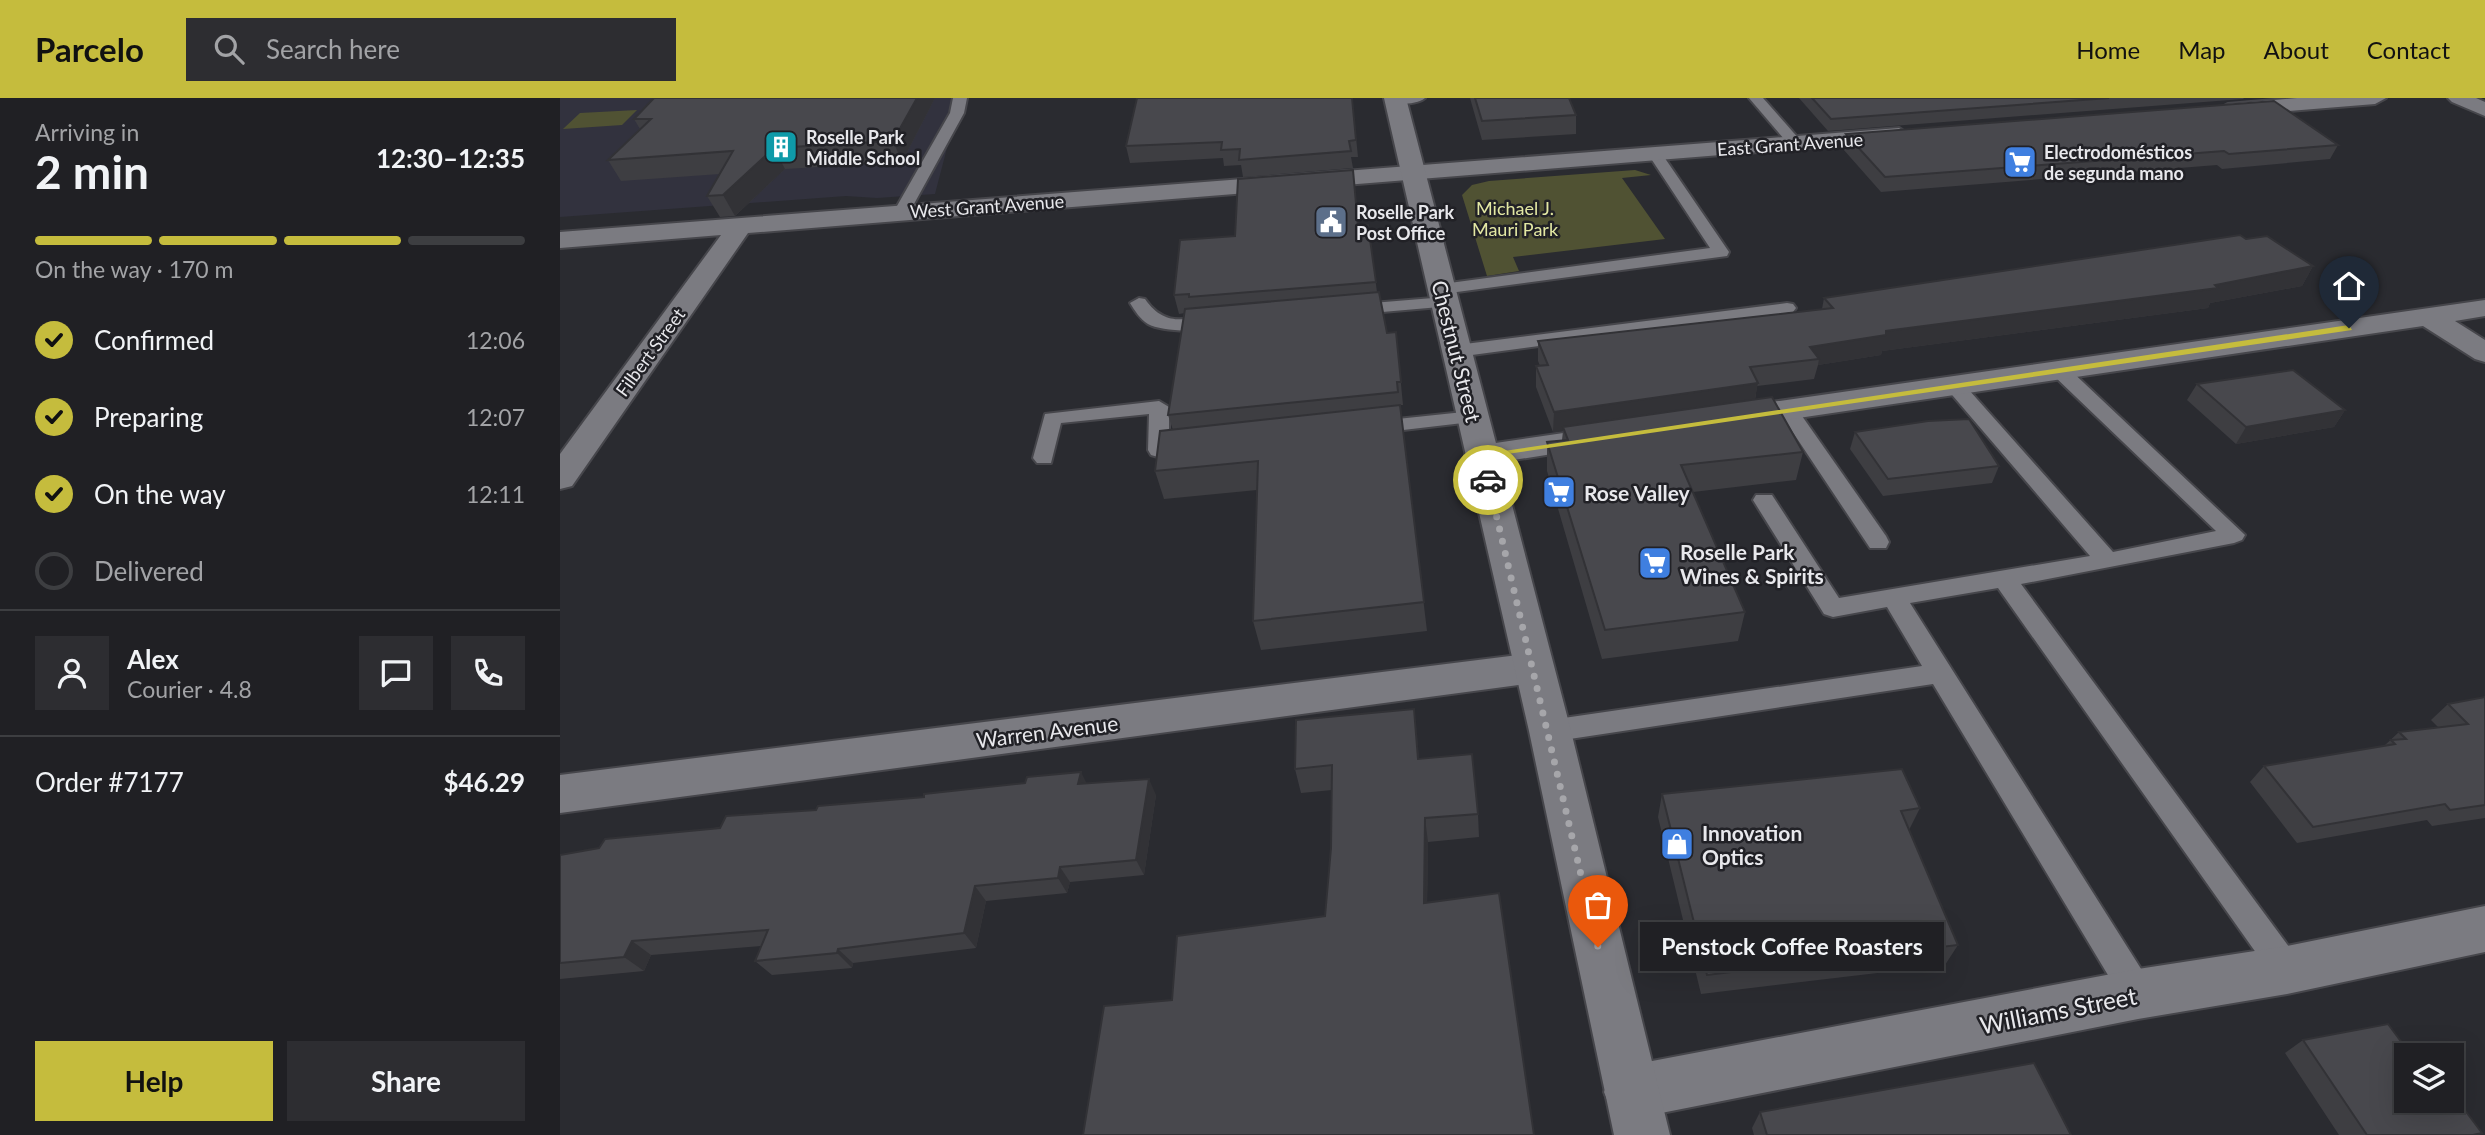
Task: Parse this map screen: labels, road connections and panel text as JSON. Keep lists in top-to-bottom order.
{
  "streets": {
    "street": [
      "East Grant Avenue",
      "West Grant Avenue",
      "Chestnut Street",
      "Filbert Street",
      "Warren Avenue",
      "Williams Street"
    ]
  },
  "crossings": [
    ["East Grant Avenue", "West Grant Avenue"],
    ["East Grant Avenue", "Chestnut Street"],
    ["West Grant Avenue", "Chestnut Street"],
    ["West Grant Avenue", "Filbert Street"],
    ["Chestnut Street", "Warren Avenue"],
    ["Chestnut Street", "Williams Street"]
  ],
  "parks": ["Michael J. Mauri Park"],
  "places": {
    "building": ["Roselle Park Middle School"],
    "supermarket": ["Electrodomésticos de segunda mano", "Rose Valley", "Roselle Park Wines & Spirits"],
    "public building": ["Roselle Park Post Office"],
    "shop": ["Innovation Optics"],
    "other": ["Penstock Coffee Roasters"]
  },
  "page": {
    "header": "Parcelo",
    "search": "Search here",
    "nav": [
      "Home",
      "Map",
      "About",
      "Contact"
    ],
    "heading": ["2 min", "Arriving in", "12:30–12:35"],
    "panel": [
      "Alex",
      "Courier · 4.8",
      "Order #7177",
      "$46.29"
    ],
    "bar": "On the way · 170 m",
    "list": [
      ["Confirmed", "12:06"],
      ["Preparing", "12:07"],
      ["On the way", "12:11"],
      "Delivered"
    ],
    "bubble": "Penstock Coffee Roasters",
    "buttons": ["Help", "Share"]
  }
}
